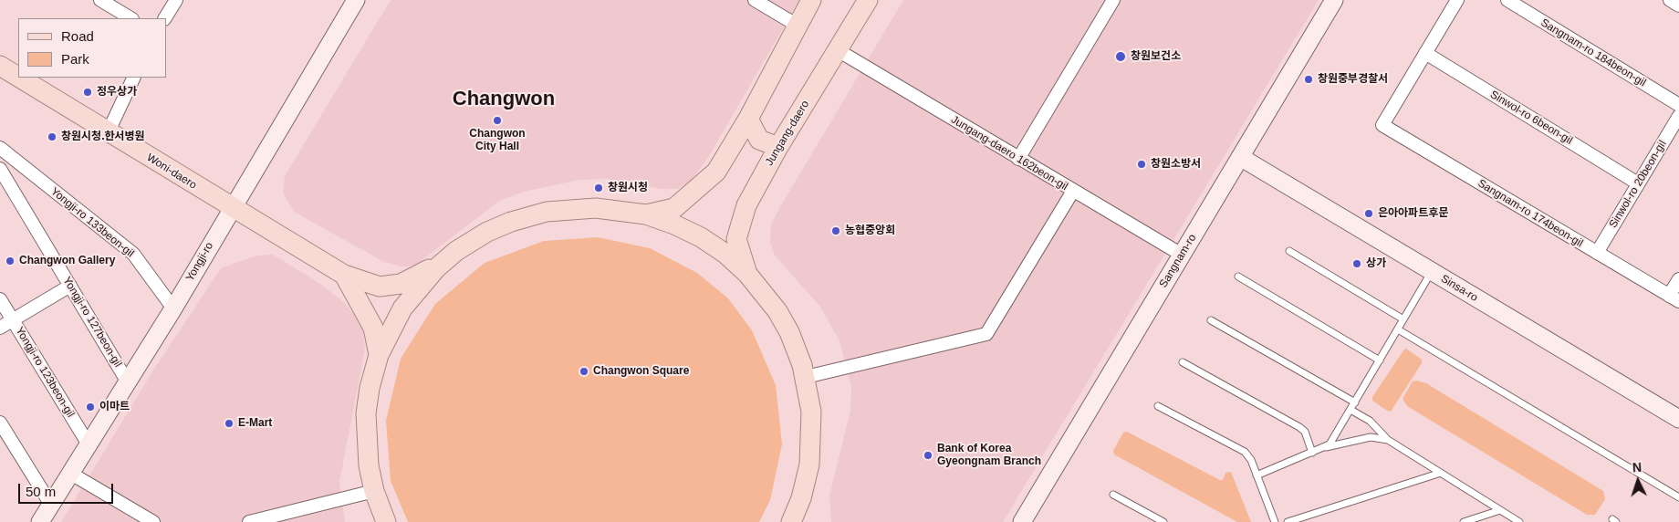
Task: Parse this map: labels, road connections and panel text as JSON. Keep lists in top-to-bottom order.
{
  "streets": {
    "main road": [
      "Jungang-daero",
      "Woni-daero",
      "Sangnam-ro",
      "Yongji-ro",
      "Sinsa-ro"
    ],
    "street": [
      "Sangnam-ro 184beon-gil",
      "Sinwol-ro 6beon-gil",
      "Jungang-daero 162beon-gil",
      "Sinwol-ro 20beon-gil",
      "Sangnam-ro 174beon-gil",
      "Yongji-ro 133beon-gil",
      "Yongji-ro 127beon-gil",
      "Yongji-ro 123beon-gil"
    ]
  },
  "crossings": [
    ["Sinwol-ro 6beon-gil", "Sinwol-ro 20beon-gil"],
    ["Sinwol-ro 6beon-gil", "Sangnam-ro 174beon-gil"],
    ["Jungang-daero", "Jungang-daero 162beon-gil"],
    ["Jungang-daero 162beon-gil", "Sangnam-ro"],
    ["Woni-daero", "Yongji-ro"],
    ["Sinwol-ro 20beon-gil", "Sangnam-ro 174beon-gil"],
    ["Yongji-ro 133beon-gil", "Yongji-ro"],
    ["Sangnam-ro", "Sinsa-ro"],
    ["Yongji-ro", "Yongji-ro 127beon-gil"],
    ["Yongji-ro", "Yongji-ro 123beon-gil"]
  ],
  "districts": ["Changwon"],
  "places": [
    "창원보건소",
    "창원중부경찰서",
    "정우상가",
    "Changwon City Hall",
    "창원시청.한서병원",
    "창원소방서",
    "창원시청",
    "은아아파트후문",
    "농협중앙회",
    "Changwon Gallery",
    "상가",
    "Changwon Square",
    "이마트",
    "E-Mart",
    "Bank of Korea Gyeongnam Branch"
  ],
  "legend": ["Road", "Park"],
  "scale_bar": "50 m",
  "north": "top"
}
